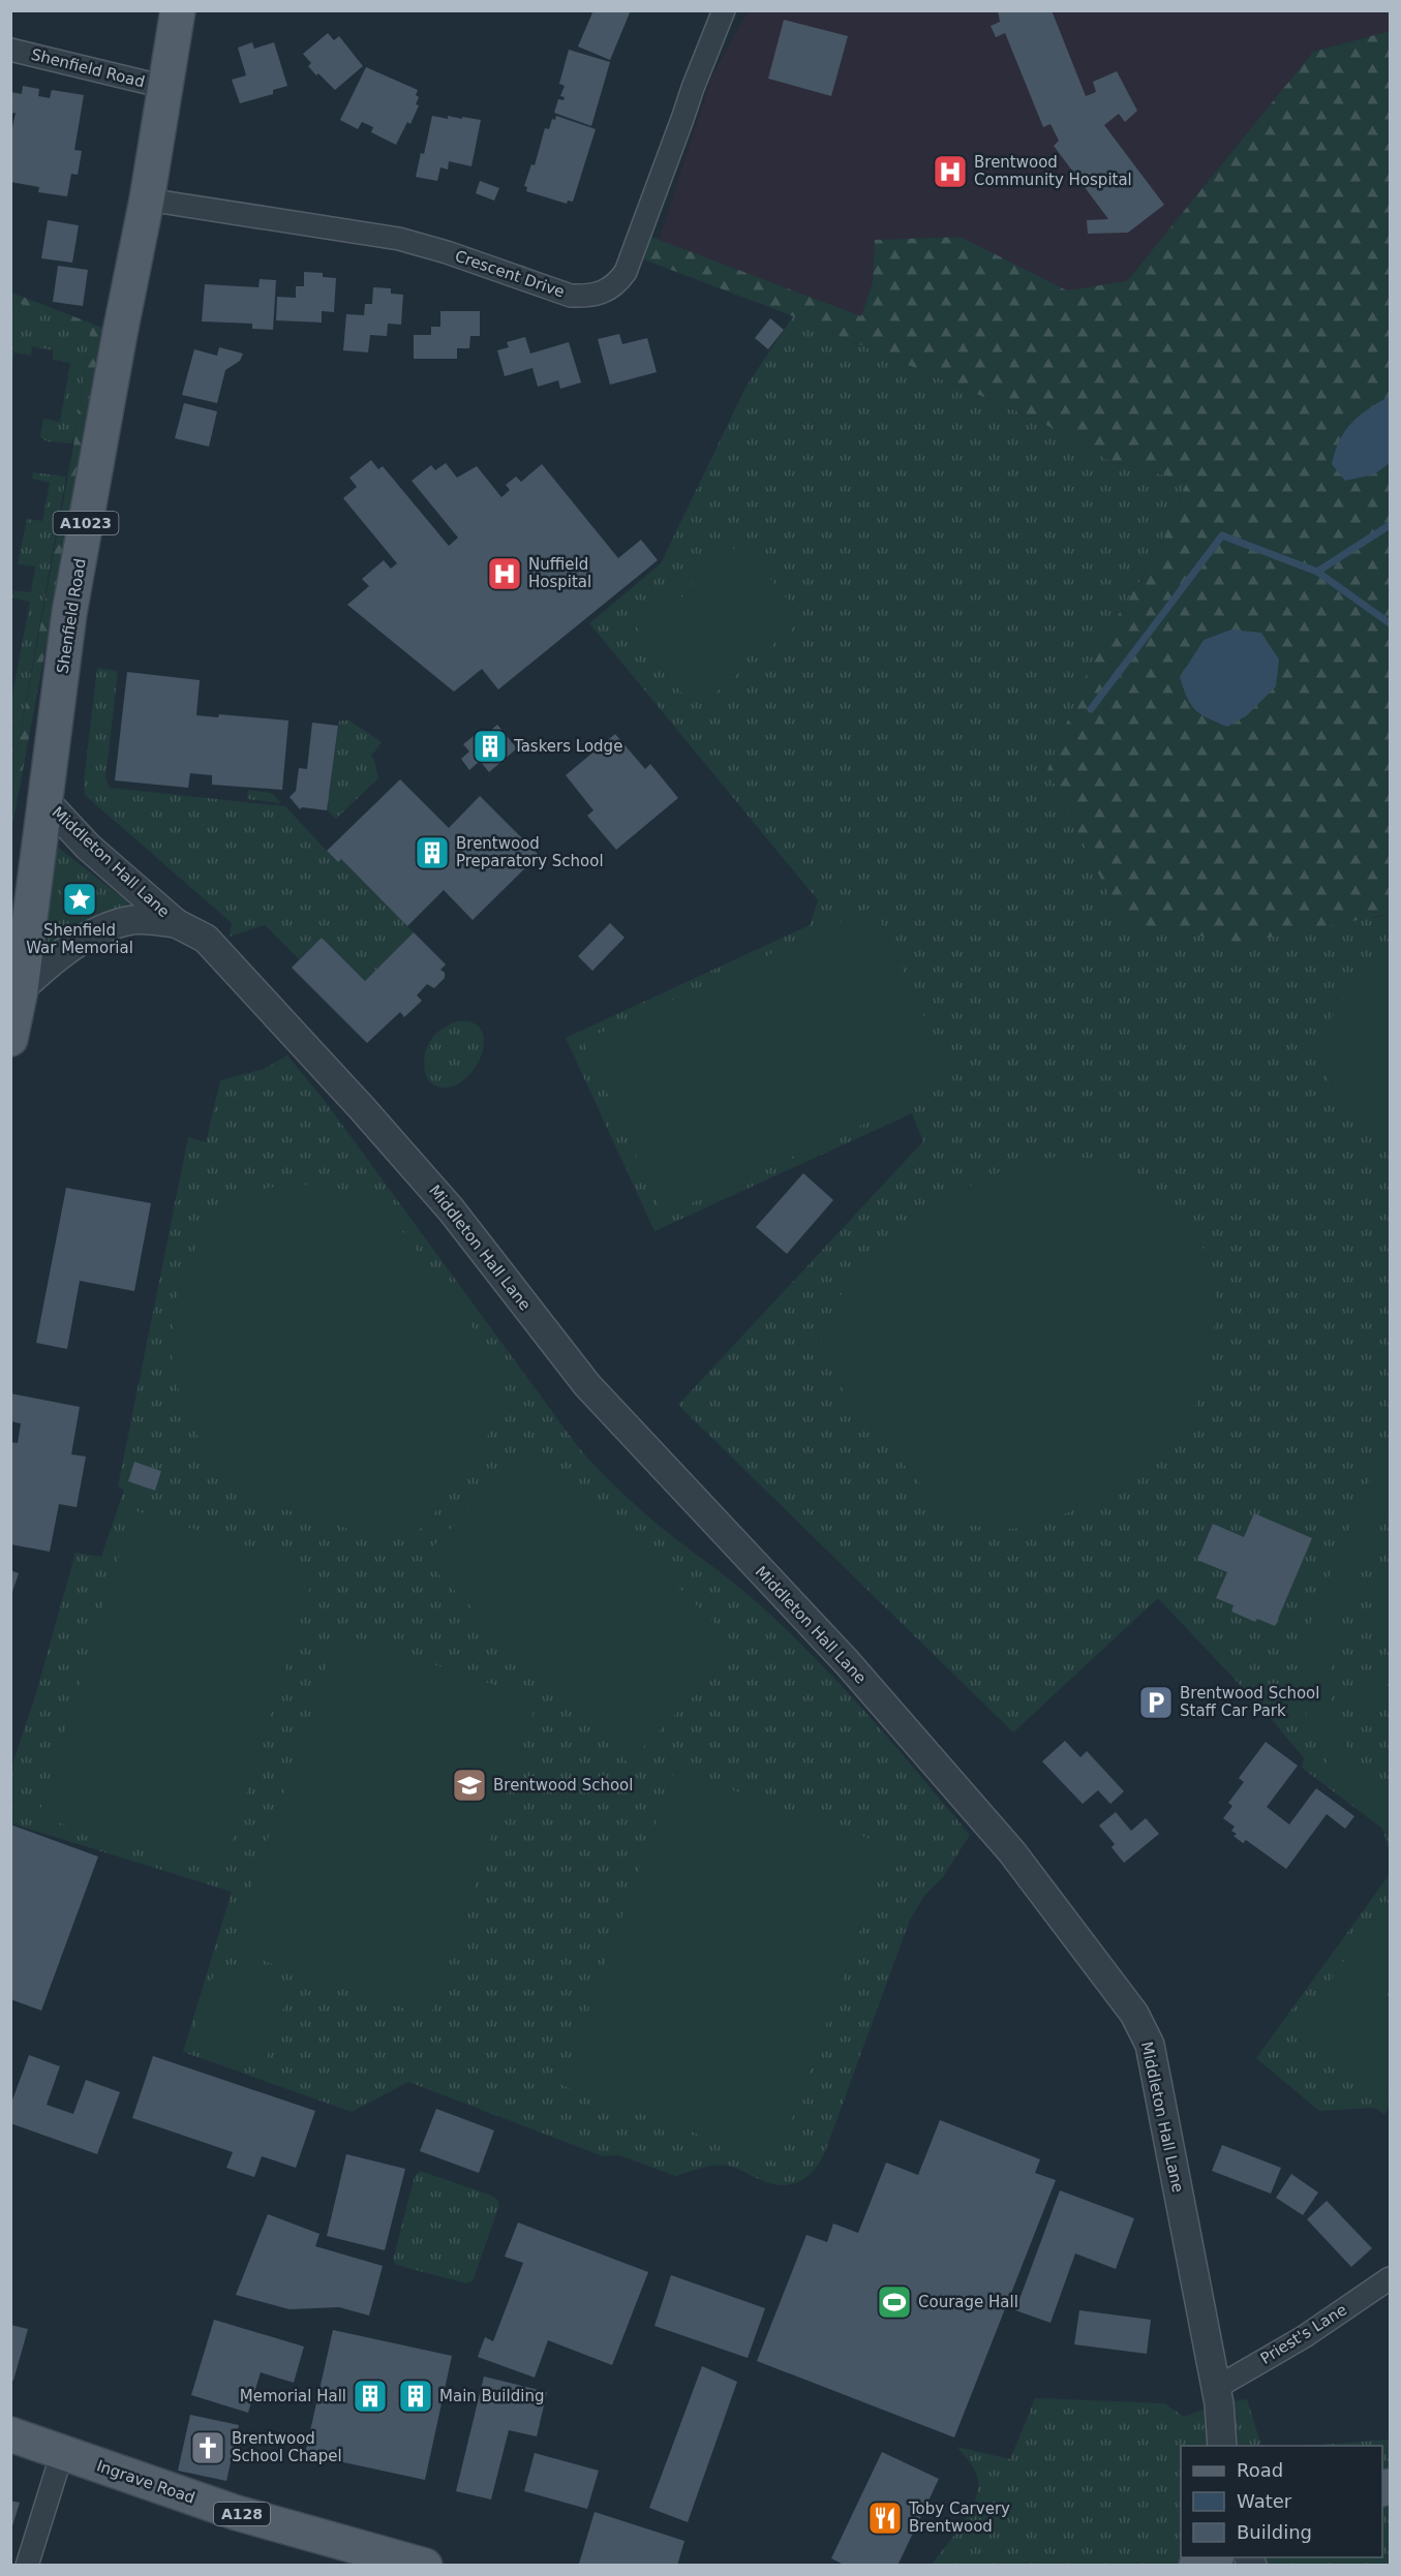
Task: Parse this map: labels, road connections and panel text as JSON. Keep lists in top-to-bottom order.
{
  "streets": {
    "main road": [
      "Shenfield Road",
      "A1023",
      "Ingrave Road",
      "A128"
    ],
    "street": ["Crescent Drive", "Middleton Hall Lane", "Priest's Lane"]
  },
  "crossings": [
    ["Shenfield Road", "Crescent Drive"],
    ["Shenfield Road", "Middleton Hall Lane"],
    ["Middleton Hall Lane", "Priest's Lane"]
  ],
  "places": {
    "hospital": ["Brentwood Community Hospital", "Nuffield Hospital"],
    "building": [
      "Taskers Lodge",
      "Brentwood Preparatory School",
      "Memorial Hall",
      "Main Building"
    ],
    "place": ["Shenfield War Memorial"],
    "parking": ["Brentwood School Staff Car Park"],
    "school or university": ["Brentwood School"],
    "sports": ["Courage Hall"],
    "church": ["Brentwood School Chapel"],
    "restaurant": ["Toby Carvery Brentwood"]
  },
  "legend": ["Road", "Water", "Building"]
}
